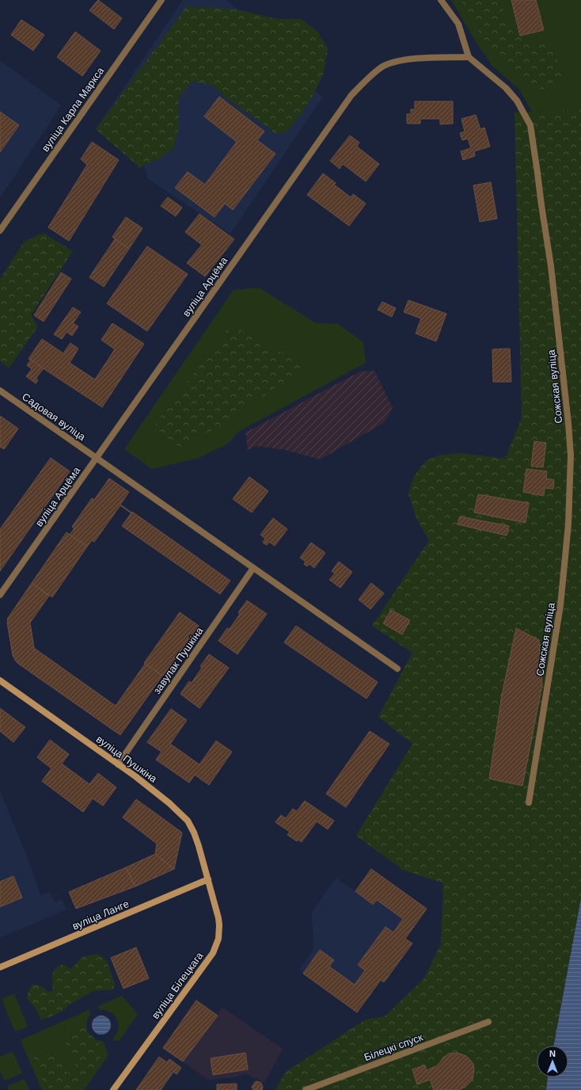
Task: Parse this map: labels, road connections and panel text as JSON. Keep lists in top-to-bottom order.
{
  "streets": {
    "street": [
      "вуліца Карла Маркса",
      "вуліца Арцёма",
      "Сожская вуліца",
      "Садовая вуліца",
      "завулак Пушкіна",
      "вуліца Пушкіна",
      "вуліца Ланге",
      "вуліца Білецкага",
      "Білецкі спуск"
    ]
  },
  "crossings": [
    ["вуліца Арцёма", "Сожская вуліца"],
    ["вуліца Арцёма", "Садовая вуліца"],
    ["завулак Пушкіна", "вуліца Пушкіна"],
    ["вуліца Пушкіна", "вуліца Ланге"],
    ["вуліца Пушкіна", "вуліца Білецкага"],
    ["вуліца Ланге", "вуліца Білецкага"]
  ],
  "north": "top"
}
